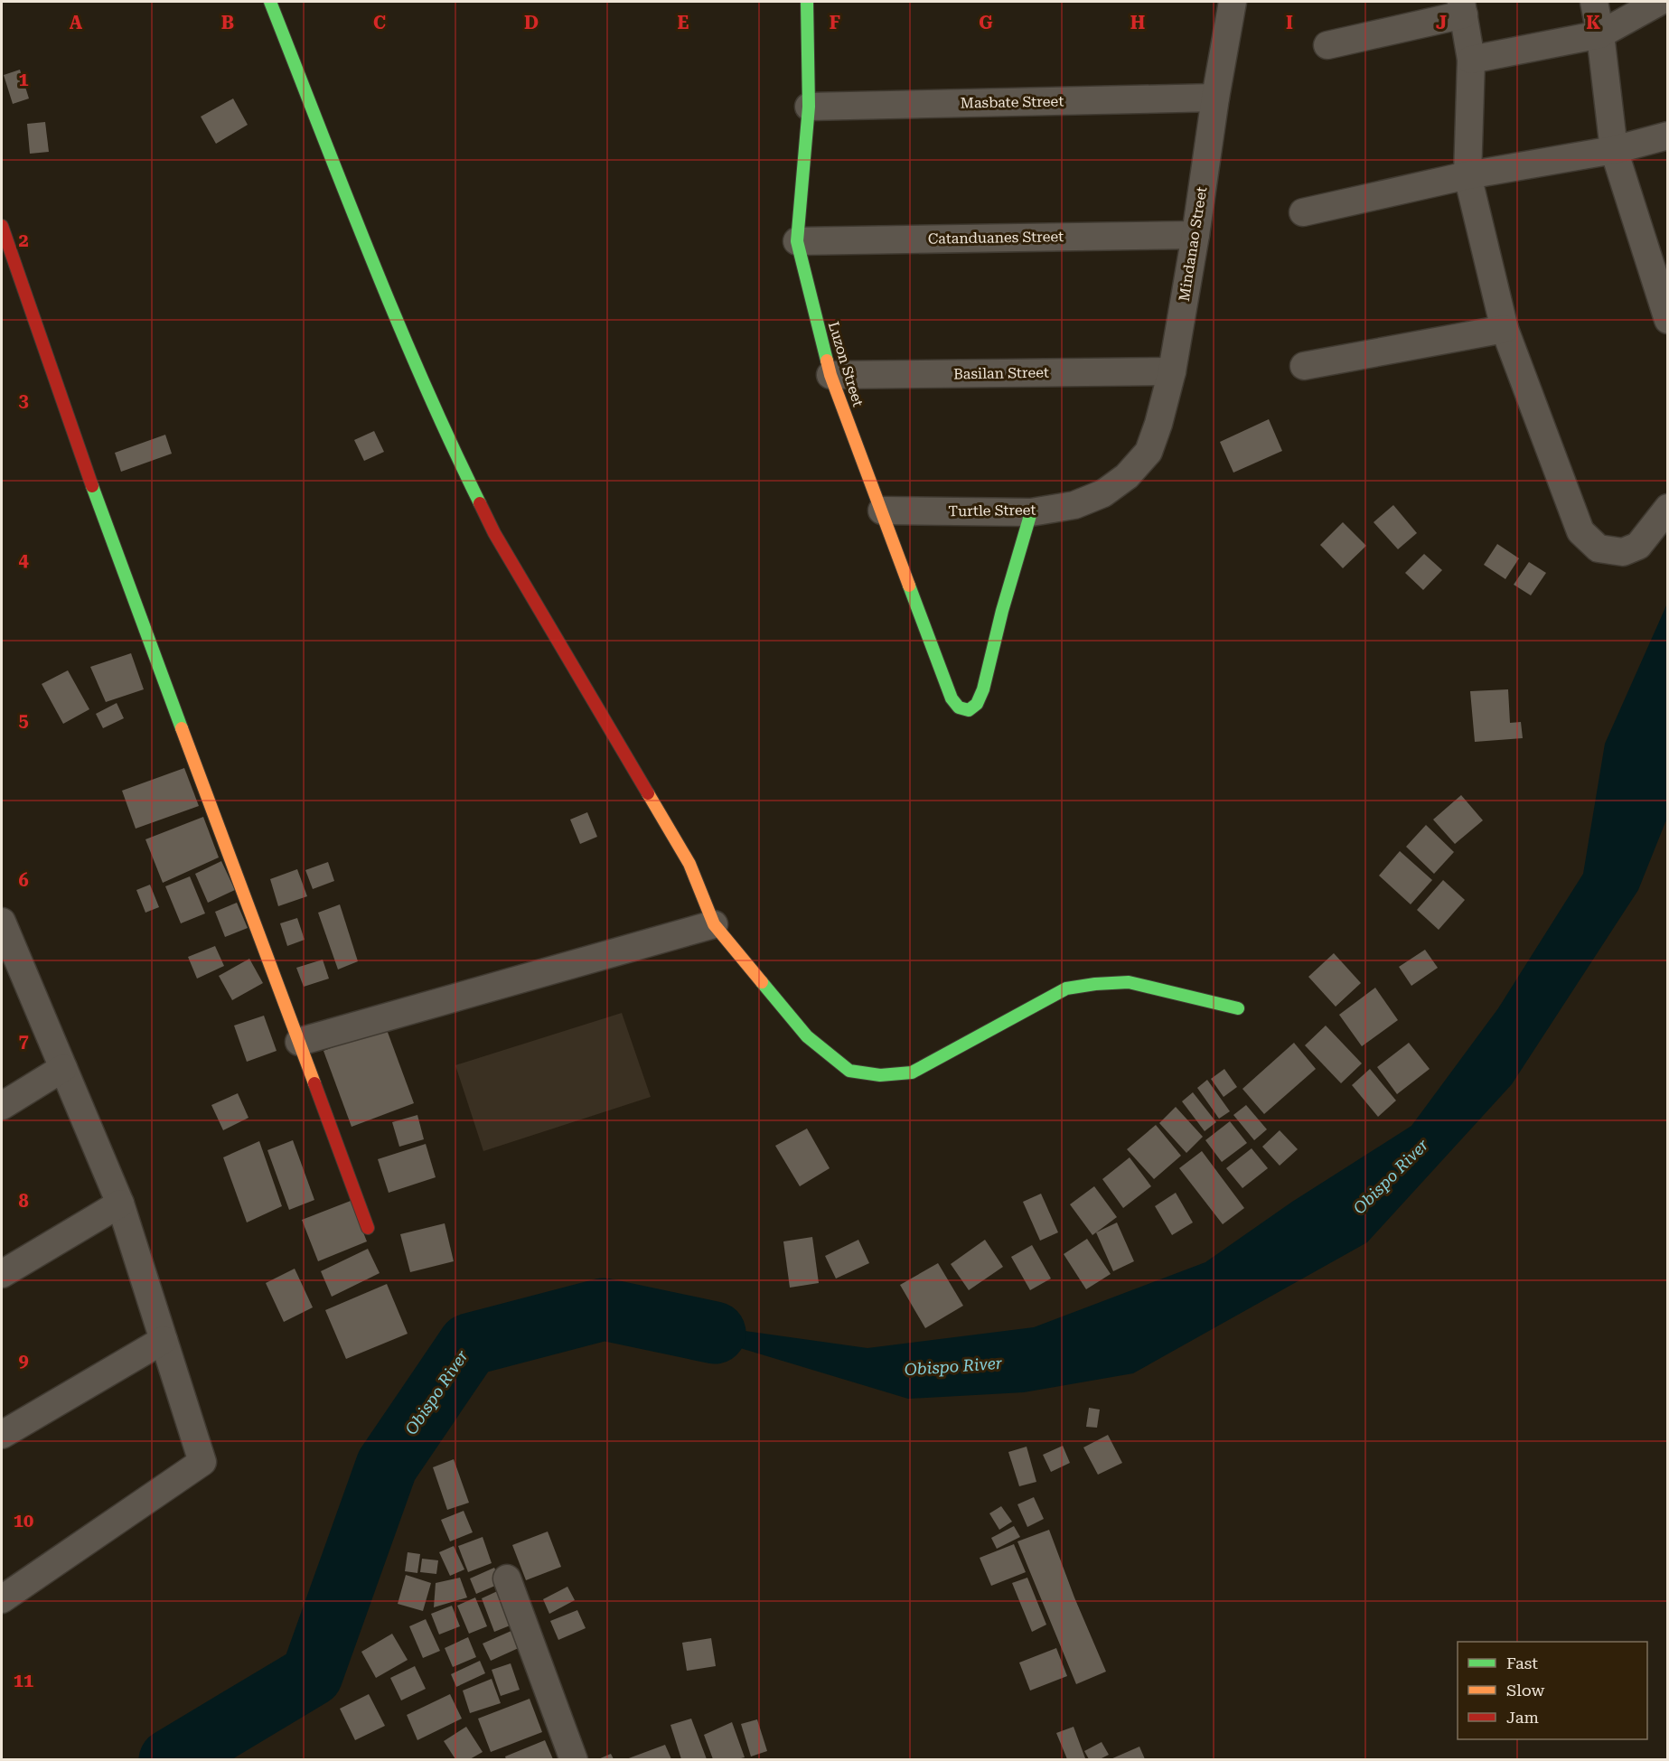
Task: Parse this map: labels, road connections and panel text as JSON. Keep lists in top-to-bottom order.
{
  "streets": {
    "street": [
      "Masbate Street",
      "Catanduanes Street",
      "Mindanao Street",
      "Luzon Street",
      "Basilan Street",
      "Turtle Street"
    ]
  },
  "crossings": [
    ["Masbate Street", "Mindanao Street"],
    ["Masbate Street", "Luzon Street"],
    ["Catanduanes Street", "Mindanao Street"],
    ["Catanduanes Street", "Luzon Street"],
    ["Mindanao Street", "Basilan Street"],
    ["Mindanao Street", "Turtle Street"],
    ["Luzon Street", "Basilan Street"],
    ["Luzon Street", "Turtle Street"]
  ],
  "water": ["Obispo River"],
  "legend": ["Fast", "Slow", "Jam"],
  "grid": {
    "columns": [
      "A",
      "B",
      "C",
      "D",
      "E",
      "F",
      "G",
      "H",
      "I",
      "J",
      "K"
    ],
    "rows": [
      "1",
      "2",
      "3",
      "4",
      "5",
      "6",
      "7",
      "8",
      "9",
      "10",
      "11"
    ]
  }
}
